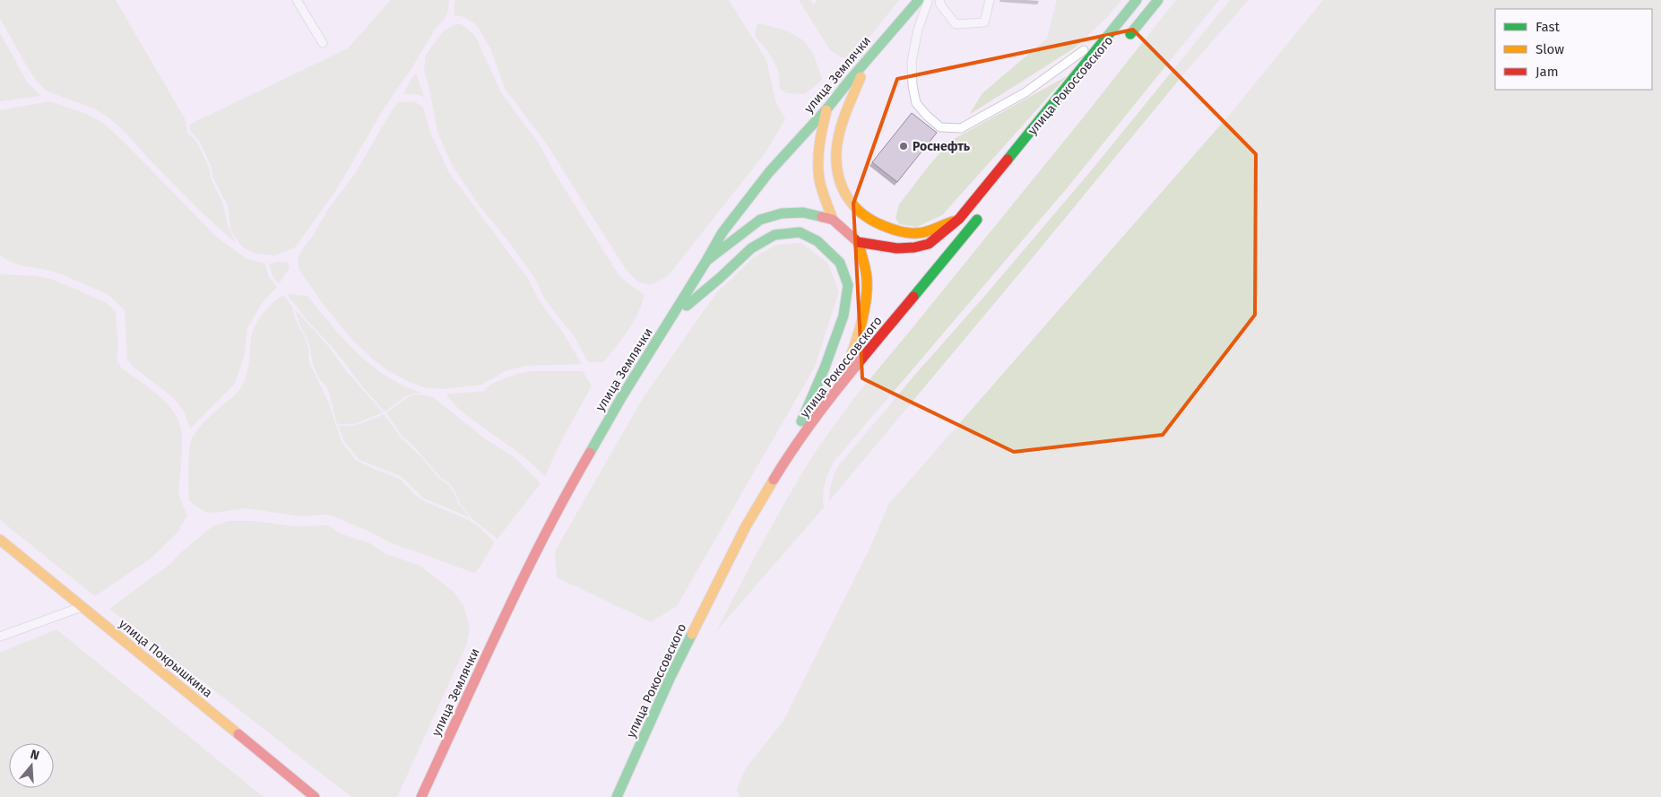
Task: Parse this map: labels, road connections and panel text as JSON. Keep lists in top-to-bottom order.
{
  "streets": {
    "main road": ["улица Землячки", "улица Рокоссовского", "улица Покрышкина"]
  },
  "places": ["Роснефть"],
  "legend": ["Fast", "Slow", "Jam"],
  "north": "top"
}
